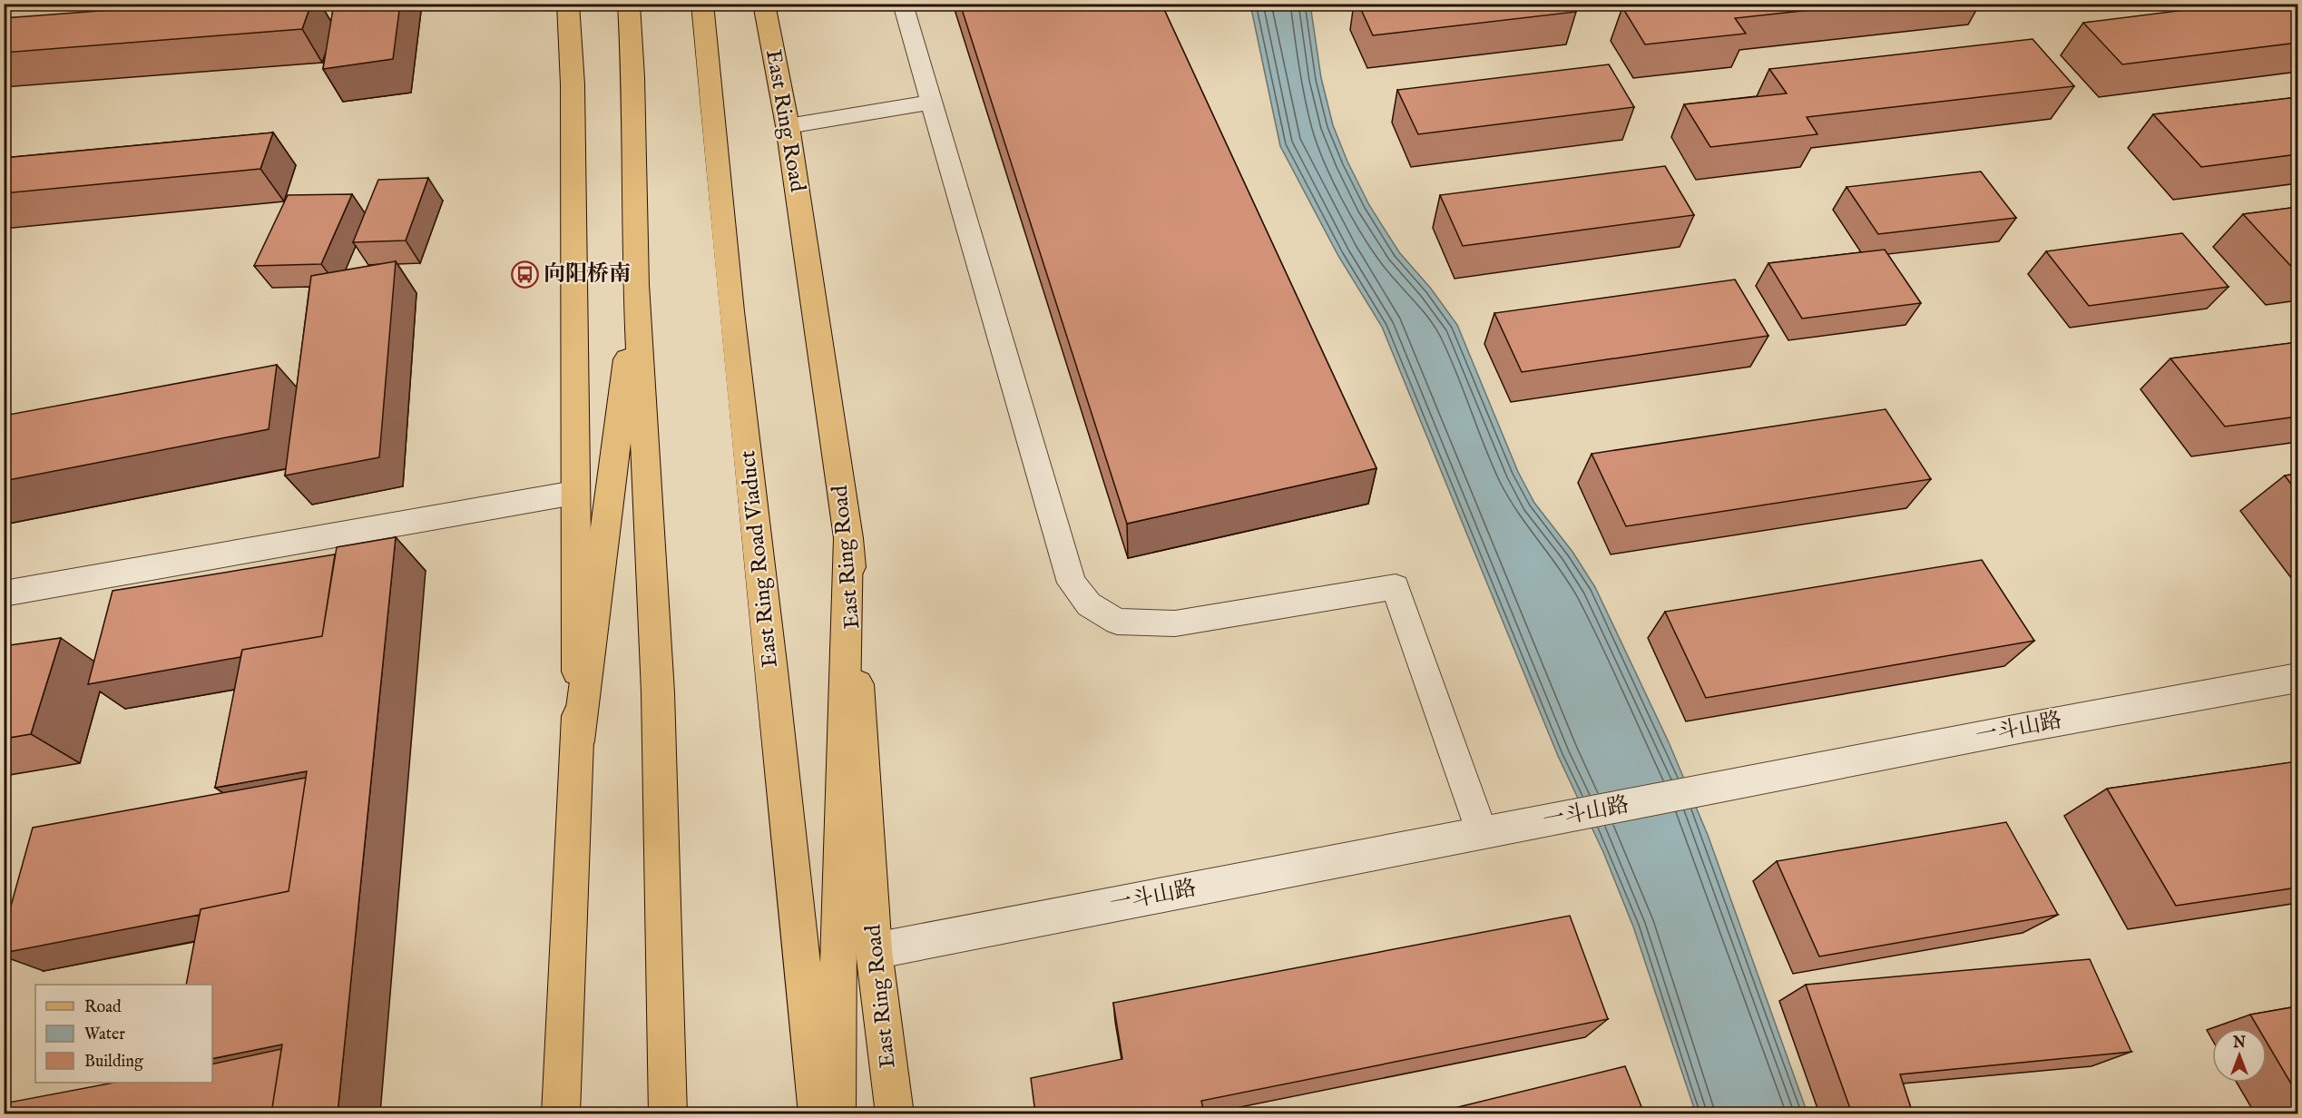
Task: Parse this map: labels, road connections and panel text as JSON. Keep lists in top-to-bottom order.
{
  "streets": {
    "main road": ["East Ring Road", "East Ring Road Viaduct"],
    "street": ["一斗山路"]
  },
  "crossings": [
    ["East Ring Road", "一斗山路"]
  ],
  "places": {
    "bus stop": ["向阳桥南"]
  },
  "legend": ["Road", "Water", "Building"],
  "north": "top"
}
